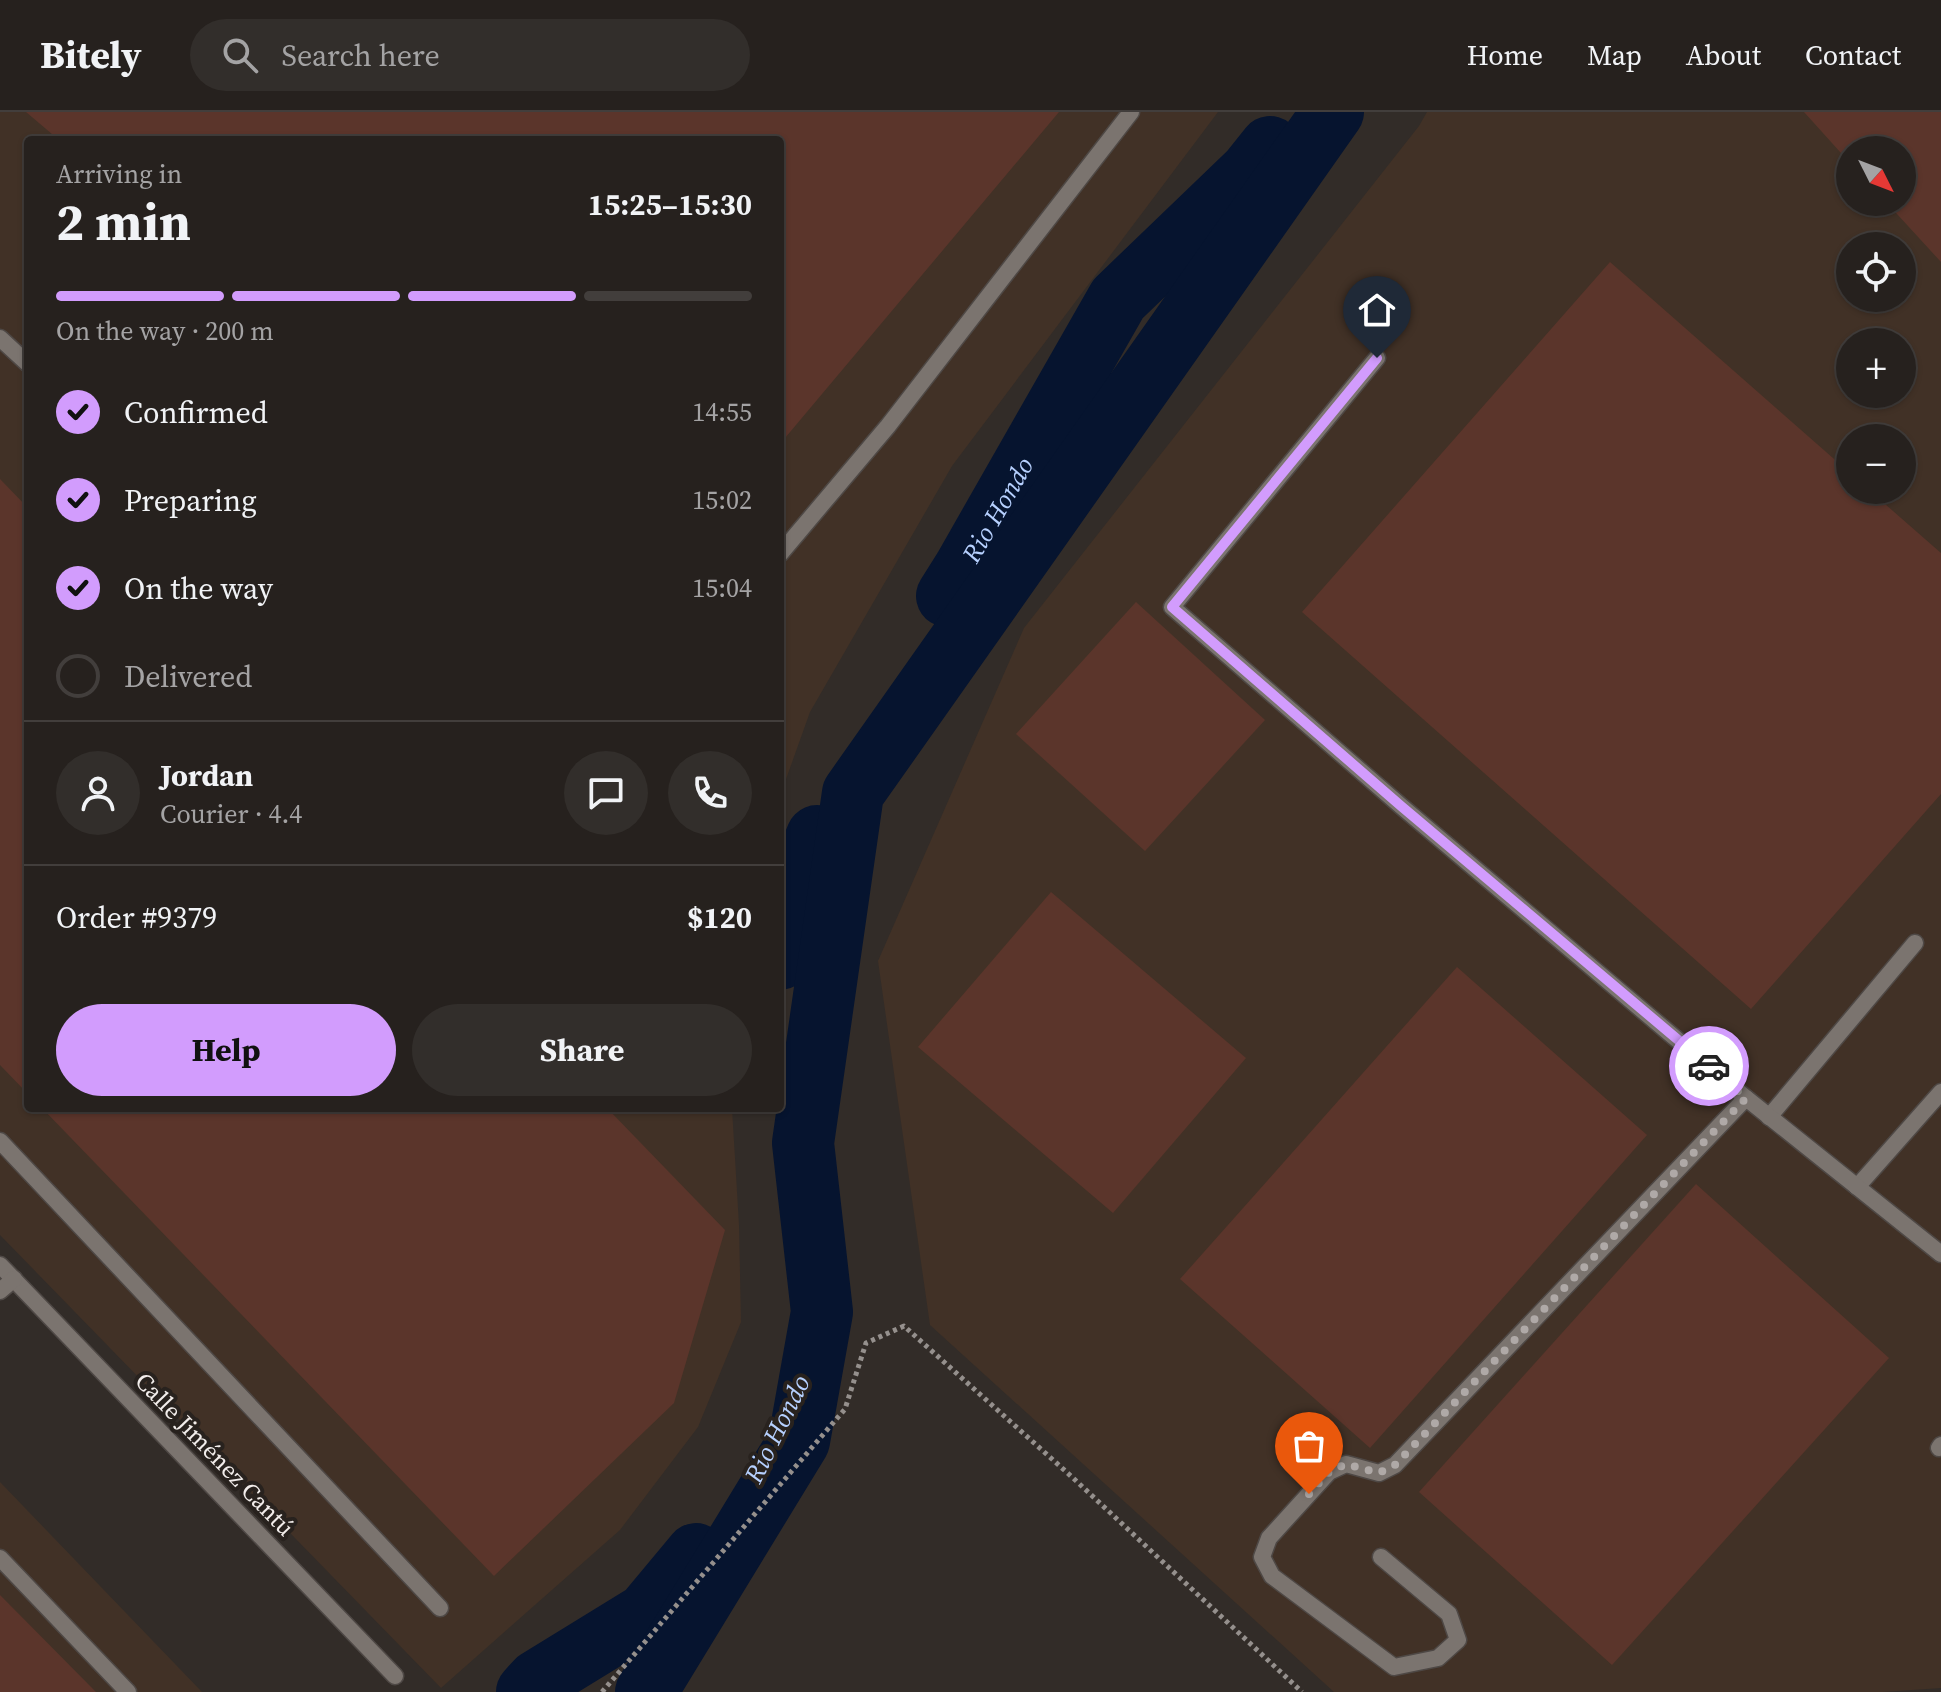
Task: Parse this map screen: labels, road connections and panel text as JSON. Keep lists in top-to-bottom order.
{
  "streets": {
    "lane": ["Calle Jiménez Cantú"]
  },
  "water": ["Rio Hondo"],
  "north": "bottom right",
  "page": {
    "header": "Bitely",
    "search": "Search here",
    "nav": [
      "Home",
      "Map",
      "About",
      "Contact"
    ],
    "map_buttons": ["+", "−"],
    "heading": ["2 min", "Arriving in", "15:25–15:30"],
    "panel": [
      "Jordan",
      "Courier · 4.4",
      "Order #9379",
      "$120"
    ],
    "bar": "On the way · 200 m",
    "list": [
      ["Confirmed", "14:55"],
      ["Preparing", "15:02"],
      ["On the way", "15:04"],
      "Delivered"
    ],
    "buttons": ["Help", "Share"]
  }
}
